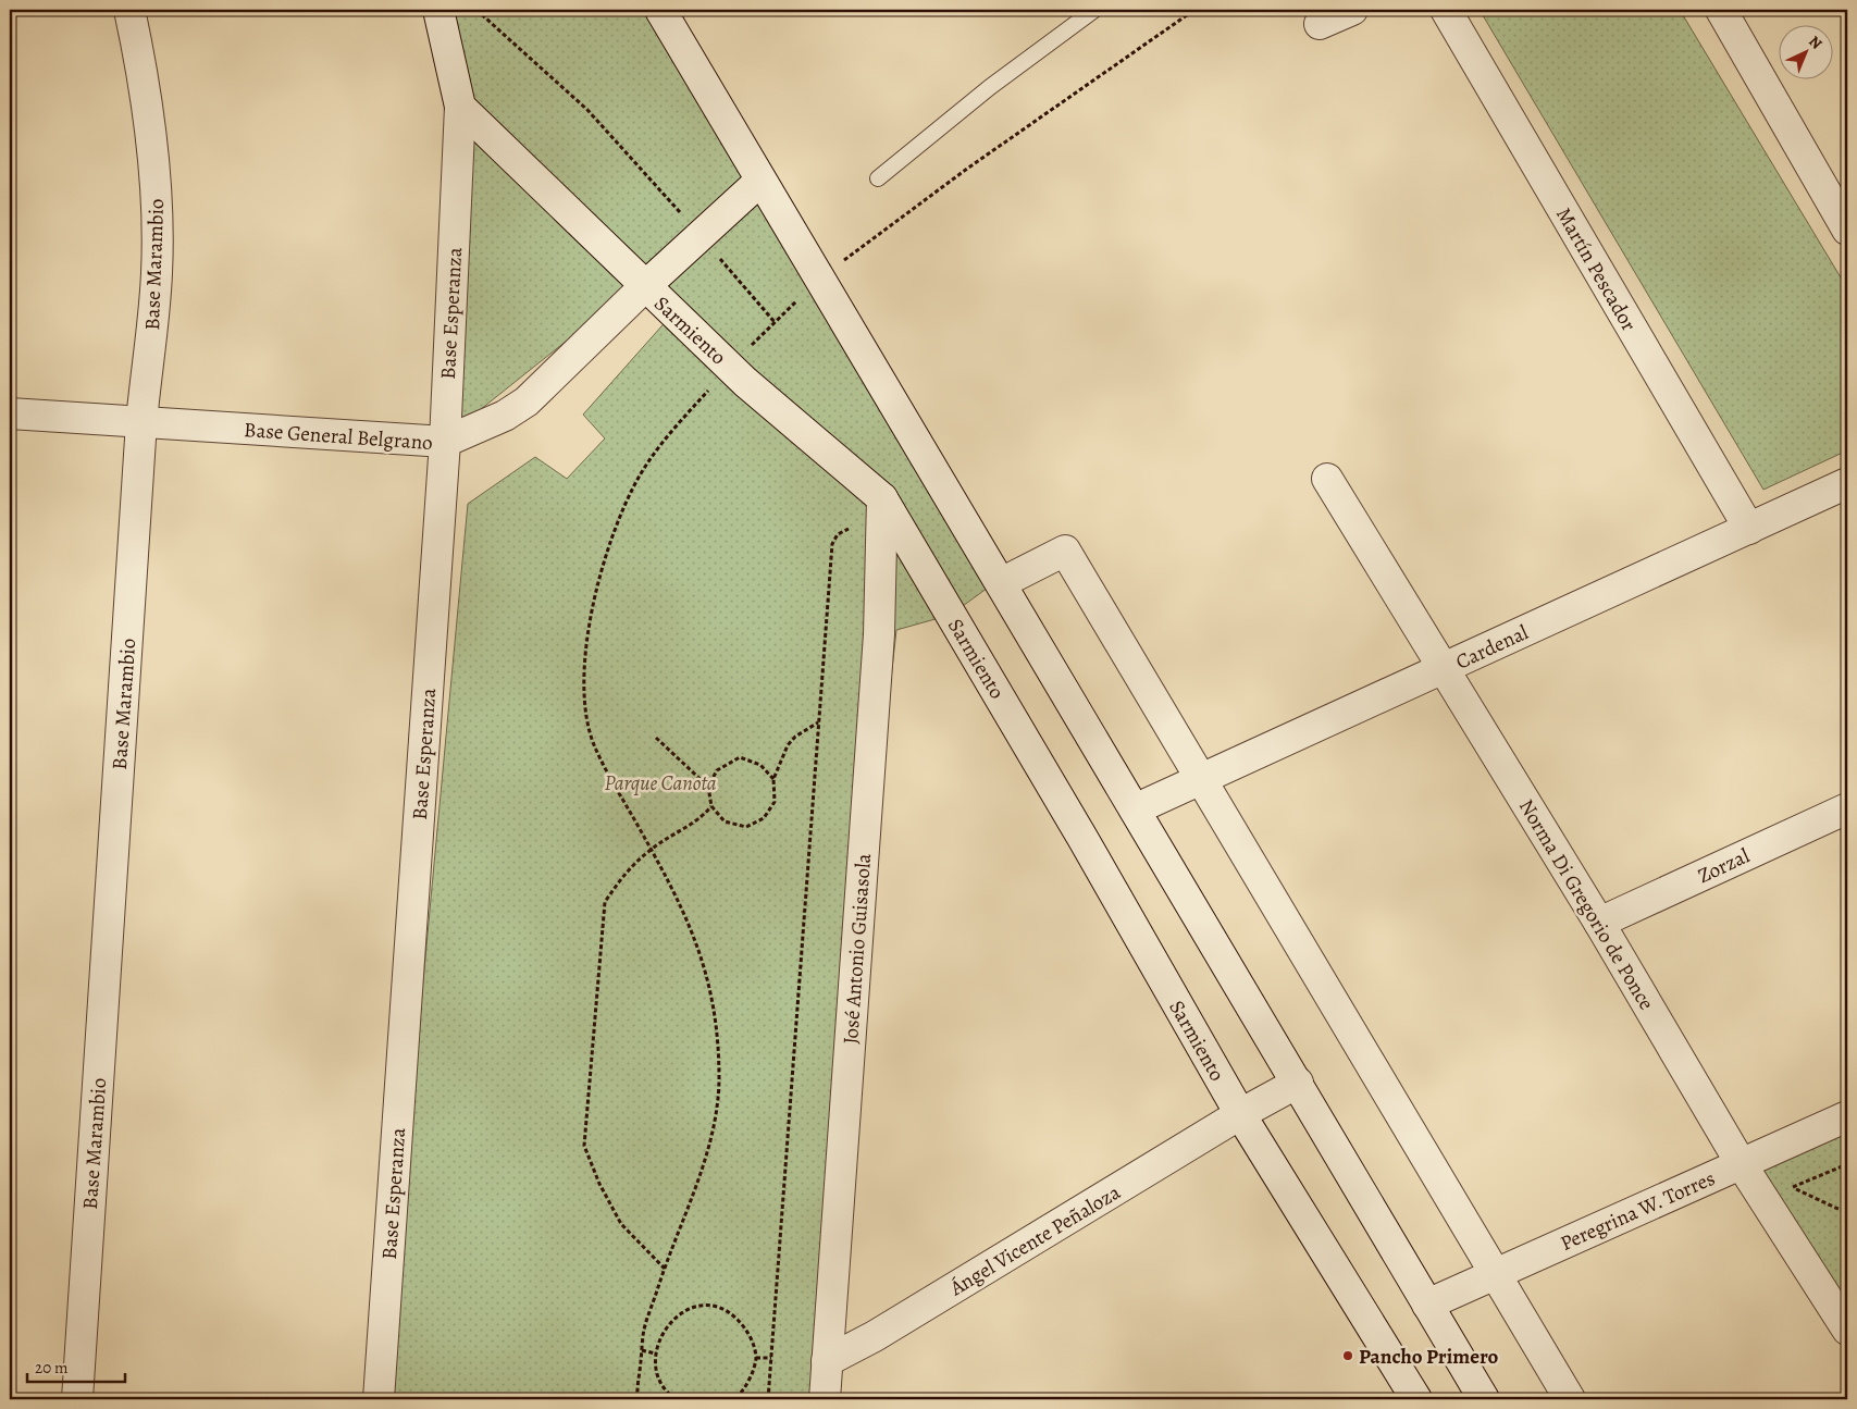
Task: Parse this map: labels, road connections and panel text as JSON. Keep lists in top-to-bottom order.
{
  "streets": {
    "street": [
      "Base Marambio",
      "Martín Pescador",
      "Base Esperanza",
      "Sarmiento",
      "Base General Belgrano",
      "Cardenal",
      "Zorzal",
      "Norma Di Gregorio de Ponce",
      "José Antonio Guisasola",
      "Peregrina W. Torres",
      "Ángel Vicente Peñaloza"
    ]
  },
  "crossings": [
    ["Base Marambio", "Base General Belgrano"],
    ["Martín Pescador", "Cardenal"],
    ["Base Esperanza", "Sarmiento"],
    ["Base Esperanza", "Base General Belgrano"],
    ["Sarmiento", "Base General Belgrano"],
    ["Sarmiento", "José Antonio Guisasola"],
    ["Sarmiento", "Ángel Vicente Peñaloza"],
    ["Cardenal", "Norma Di Gregorio de Ponce"],
    ["Zorzal", "Norma Di Gregorio de Ponce"],
    ["Norma Di Gregorio de Ponce", "Peregrina W. Torres"],
    ["José Antonio Guisasola", "Ángel Vicente Peñaloza"]
  ],
  "parks": ["Parque Canota"],
  "places": ["Pancho Primero"],
  "scale_bar": "20 m",
  "north": "top right"
}
